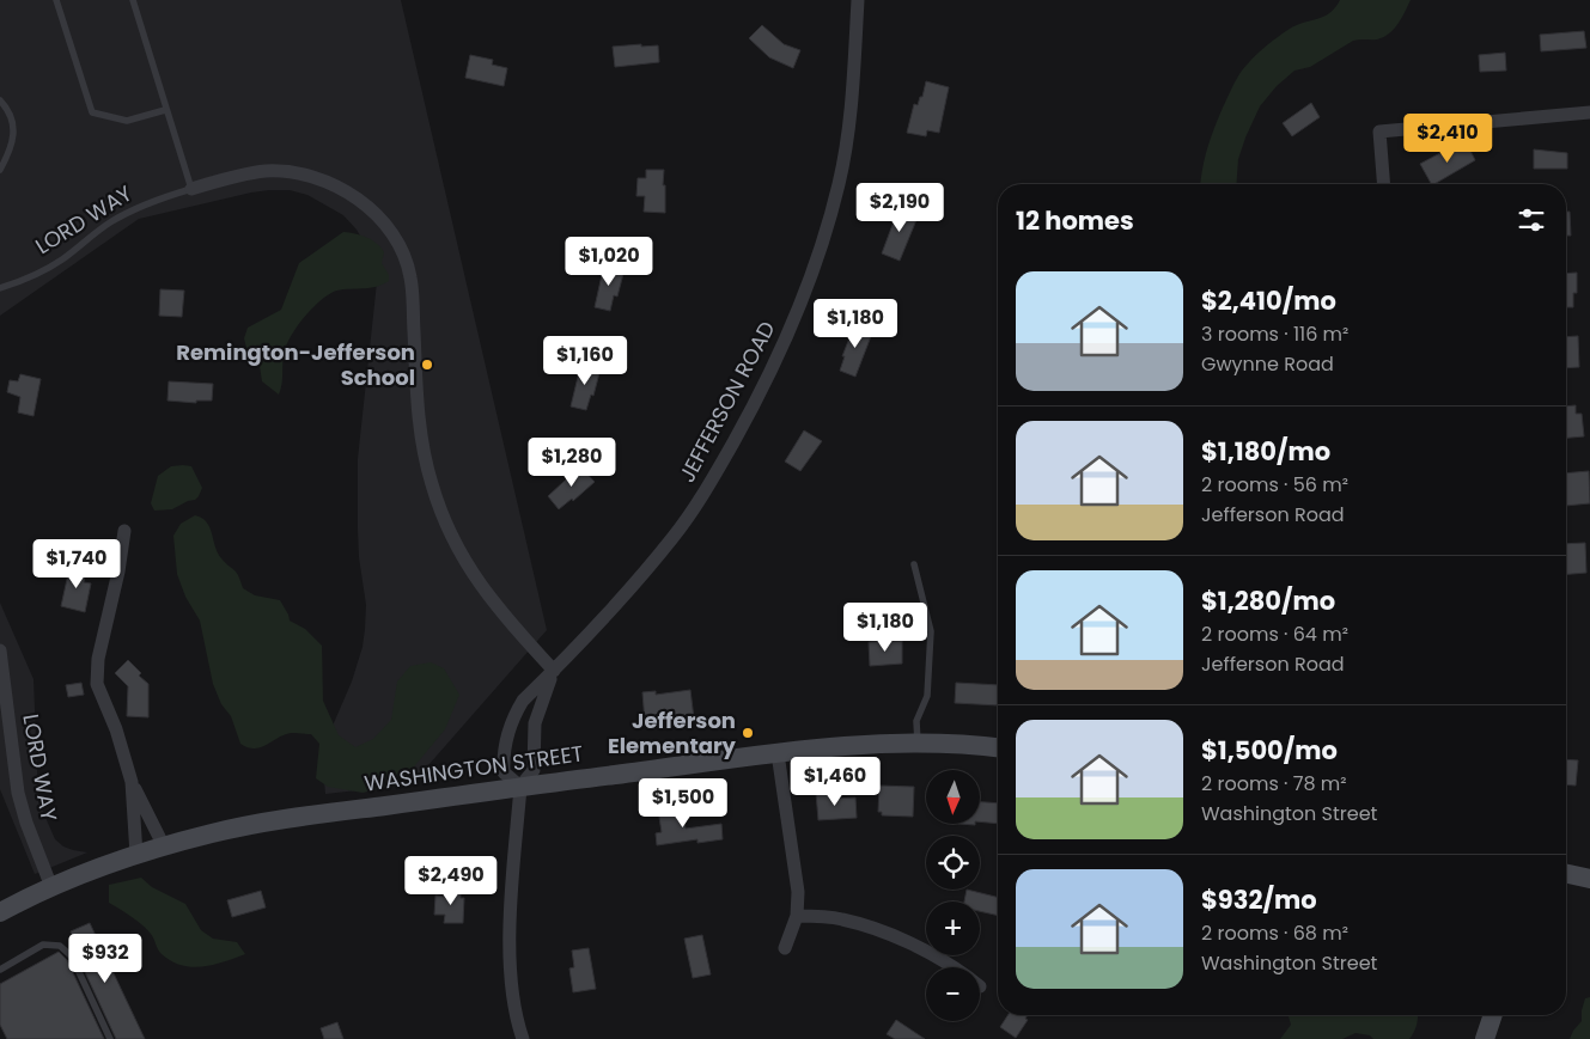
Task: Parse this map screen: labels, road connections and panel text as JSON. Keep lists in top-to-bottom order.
{
  "streets": {
    "main road": ["WASHINGTON STREET"],
    "street": ["LORD WAY", "JEFFERSON ROAD"]
  },
  "crossings": [
    ["LORD WAY", "WASHINGTON STREET"],
    ["JEFFERSON ROAD", "WASHINGTON STREET"]
  ],
  "places": ["Remington-Jefferson School", "Jefferson Elementary"],
  "north": "bottom",
  "page": {
    "price": [
      "$2,410",
      "$2,190",
      "$1,020",
      "$1,180",
      "$1,160",
      "$1,280",
      "$1,740",
      "$1,180",
      "$1,460",
      "$1,500",
      "$2,490",
      "$932"
    ],
    "heading": "12 homes",
    "list": [
      {
        "name": "$2,410/mo",
        "note": "3 rooms · 116 m² · Gwynne Road"
      },
      {
        "name": "$1,180/mo",
        "note": "2 rooms · 56 m² · Jefferson Road"
      },
      {
        "name": "$1,280/mo",
        "note": "2 rooms · 64 m² · Jefferson Road"
      },
      {
        "name": "$1,500/mo",
        "note": "2 rooms · 78 m² · Washington Street"
      },
      {
        "name": "$932/mo",
        "note": "2 rooms · 68 m² · Washington Street"
      }
    ],
    "map_buttons": ["+", "−"]
  }
}
